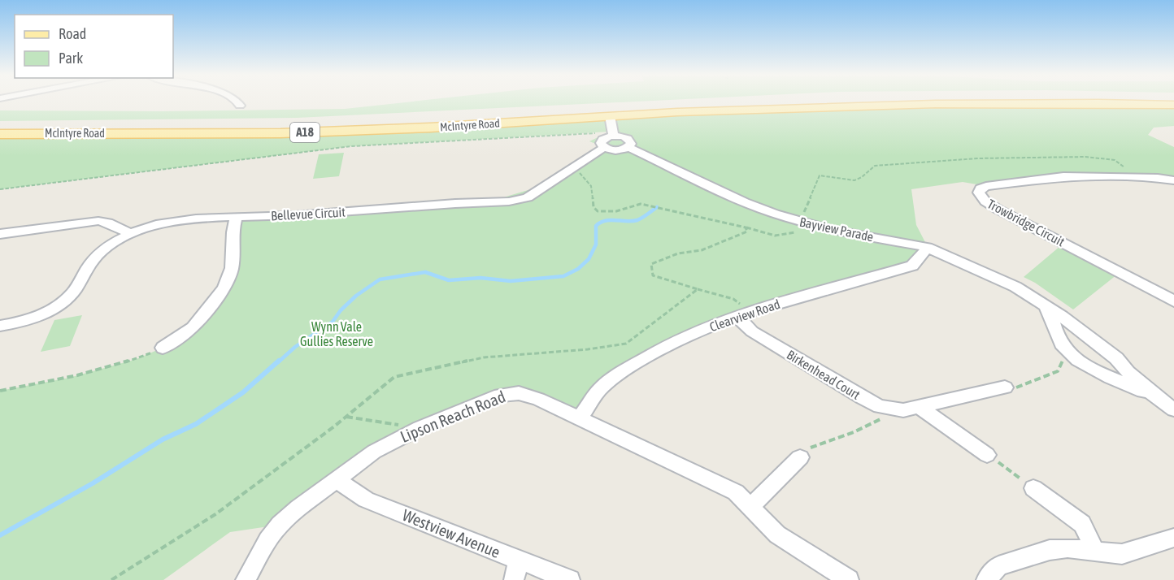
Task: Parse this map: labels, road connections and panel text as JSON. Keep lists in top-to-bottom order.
{
  "streets": {
    "main road": ["McIntyre Road", "A18"],
    "street": [
      "Bellevue Circuit",
      "Trowbridge Circuit",
      "Bayview Parade",
      "Clearview Road",
      "Birkenhead Court",
      "Lipson Reach Road",
      "Westview Avenue"
    ]
  },
  "crossings": [
    ["Bayview Parade", "Clearview Road"],
    ["Clearview Road", "Birkenhead Court"],
    ["Clearview Road", "Lipson Reach Road"],
    ["Lipson Reach Road", "Westview Avenue"]
  ],
  "parks": ["Wynn Vale Gullies Reserve"],
  "legend": ["Road", "Park"]
}
